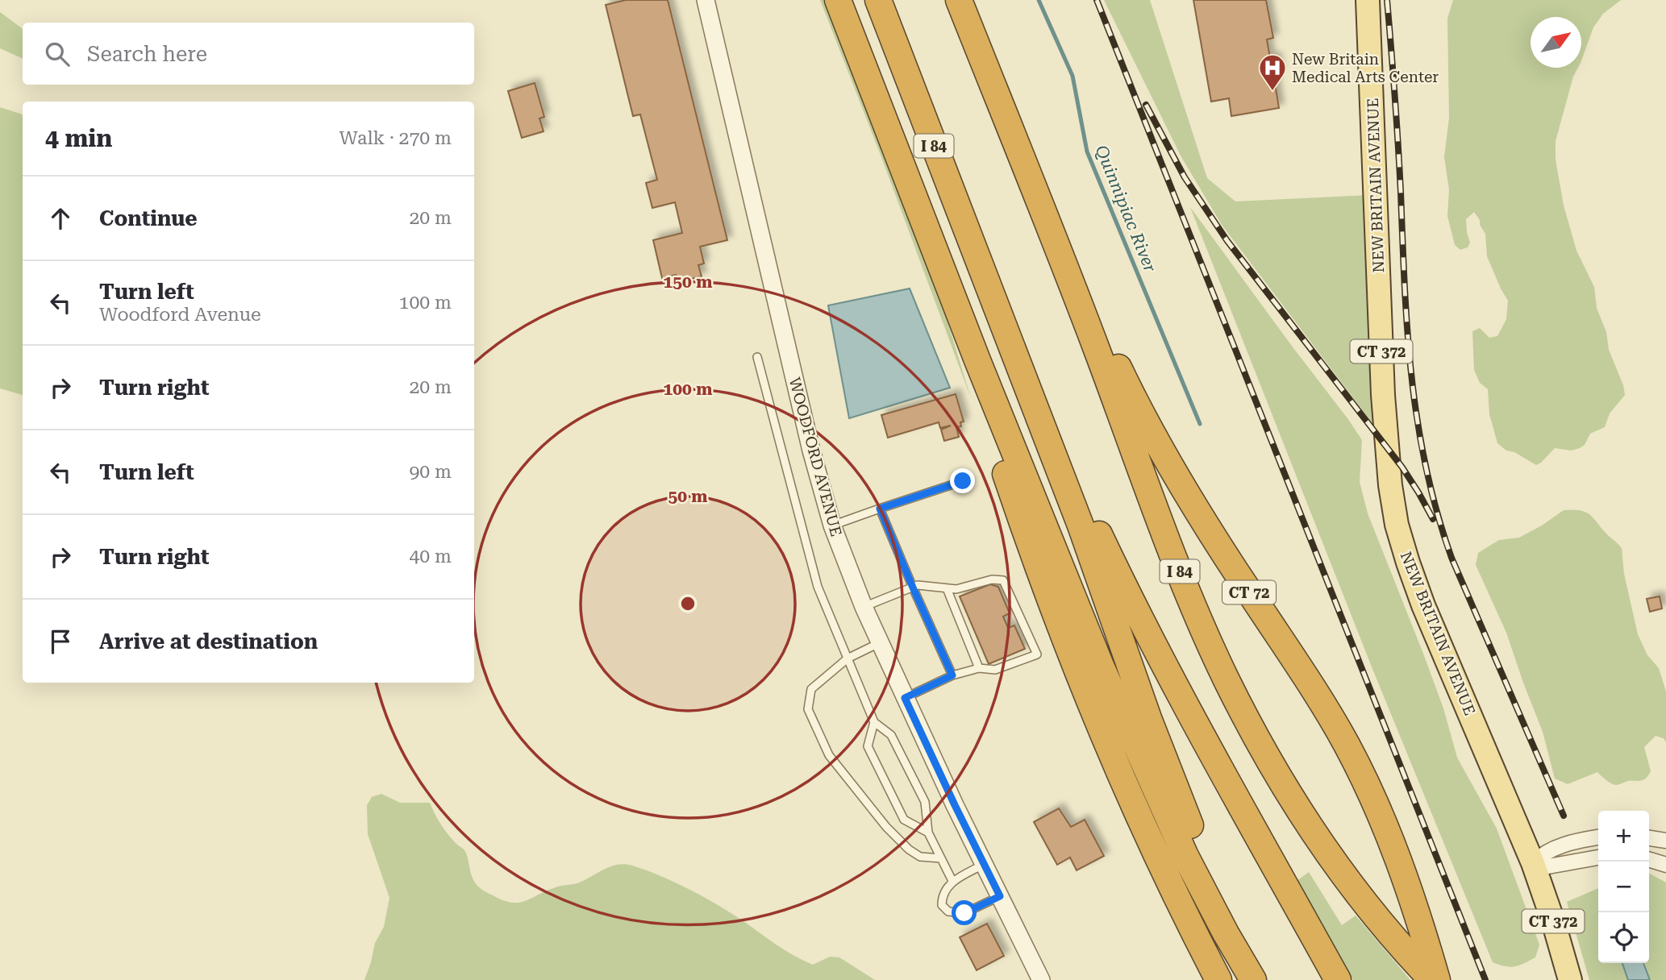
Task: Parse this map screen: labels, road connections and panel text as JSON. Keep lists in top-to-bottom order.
{
  "streets": {
    "highway": ["I 84", "CT 72"],
    "main road": ["NEW BRITAIN AVENUE", "CT 372"],
    "street": ["WOODFORD AVENUE"]
  },
  "crossings": [
    ["I 84", "CT 72"]
  ],
  "water": ["Quinnipiac River"],
  "places": {
    "hospital": ["New Britain Medical Arts Center"]
  },
  "north": "top right",
  "page": {
    "search": "Search here",
    "heading": ["4 min", "Walk · 270 m"],
    "list": [
      ["Continue", "20 m"],
      ["Turn left", "Woodford Avenue", "100 m"],
      ["Turn right", "20 m"],
      ["Turn left", "90 m"],
      ["Turn right", "40 m"],
      "Arrive at destination"
    ],
    "map_buttons": ["+", "−"]
  },
  "rings": ["150 m", "100 m", "50 m"]
}
